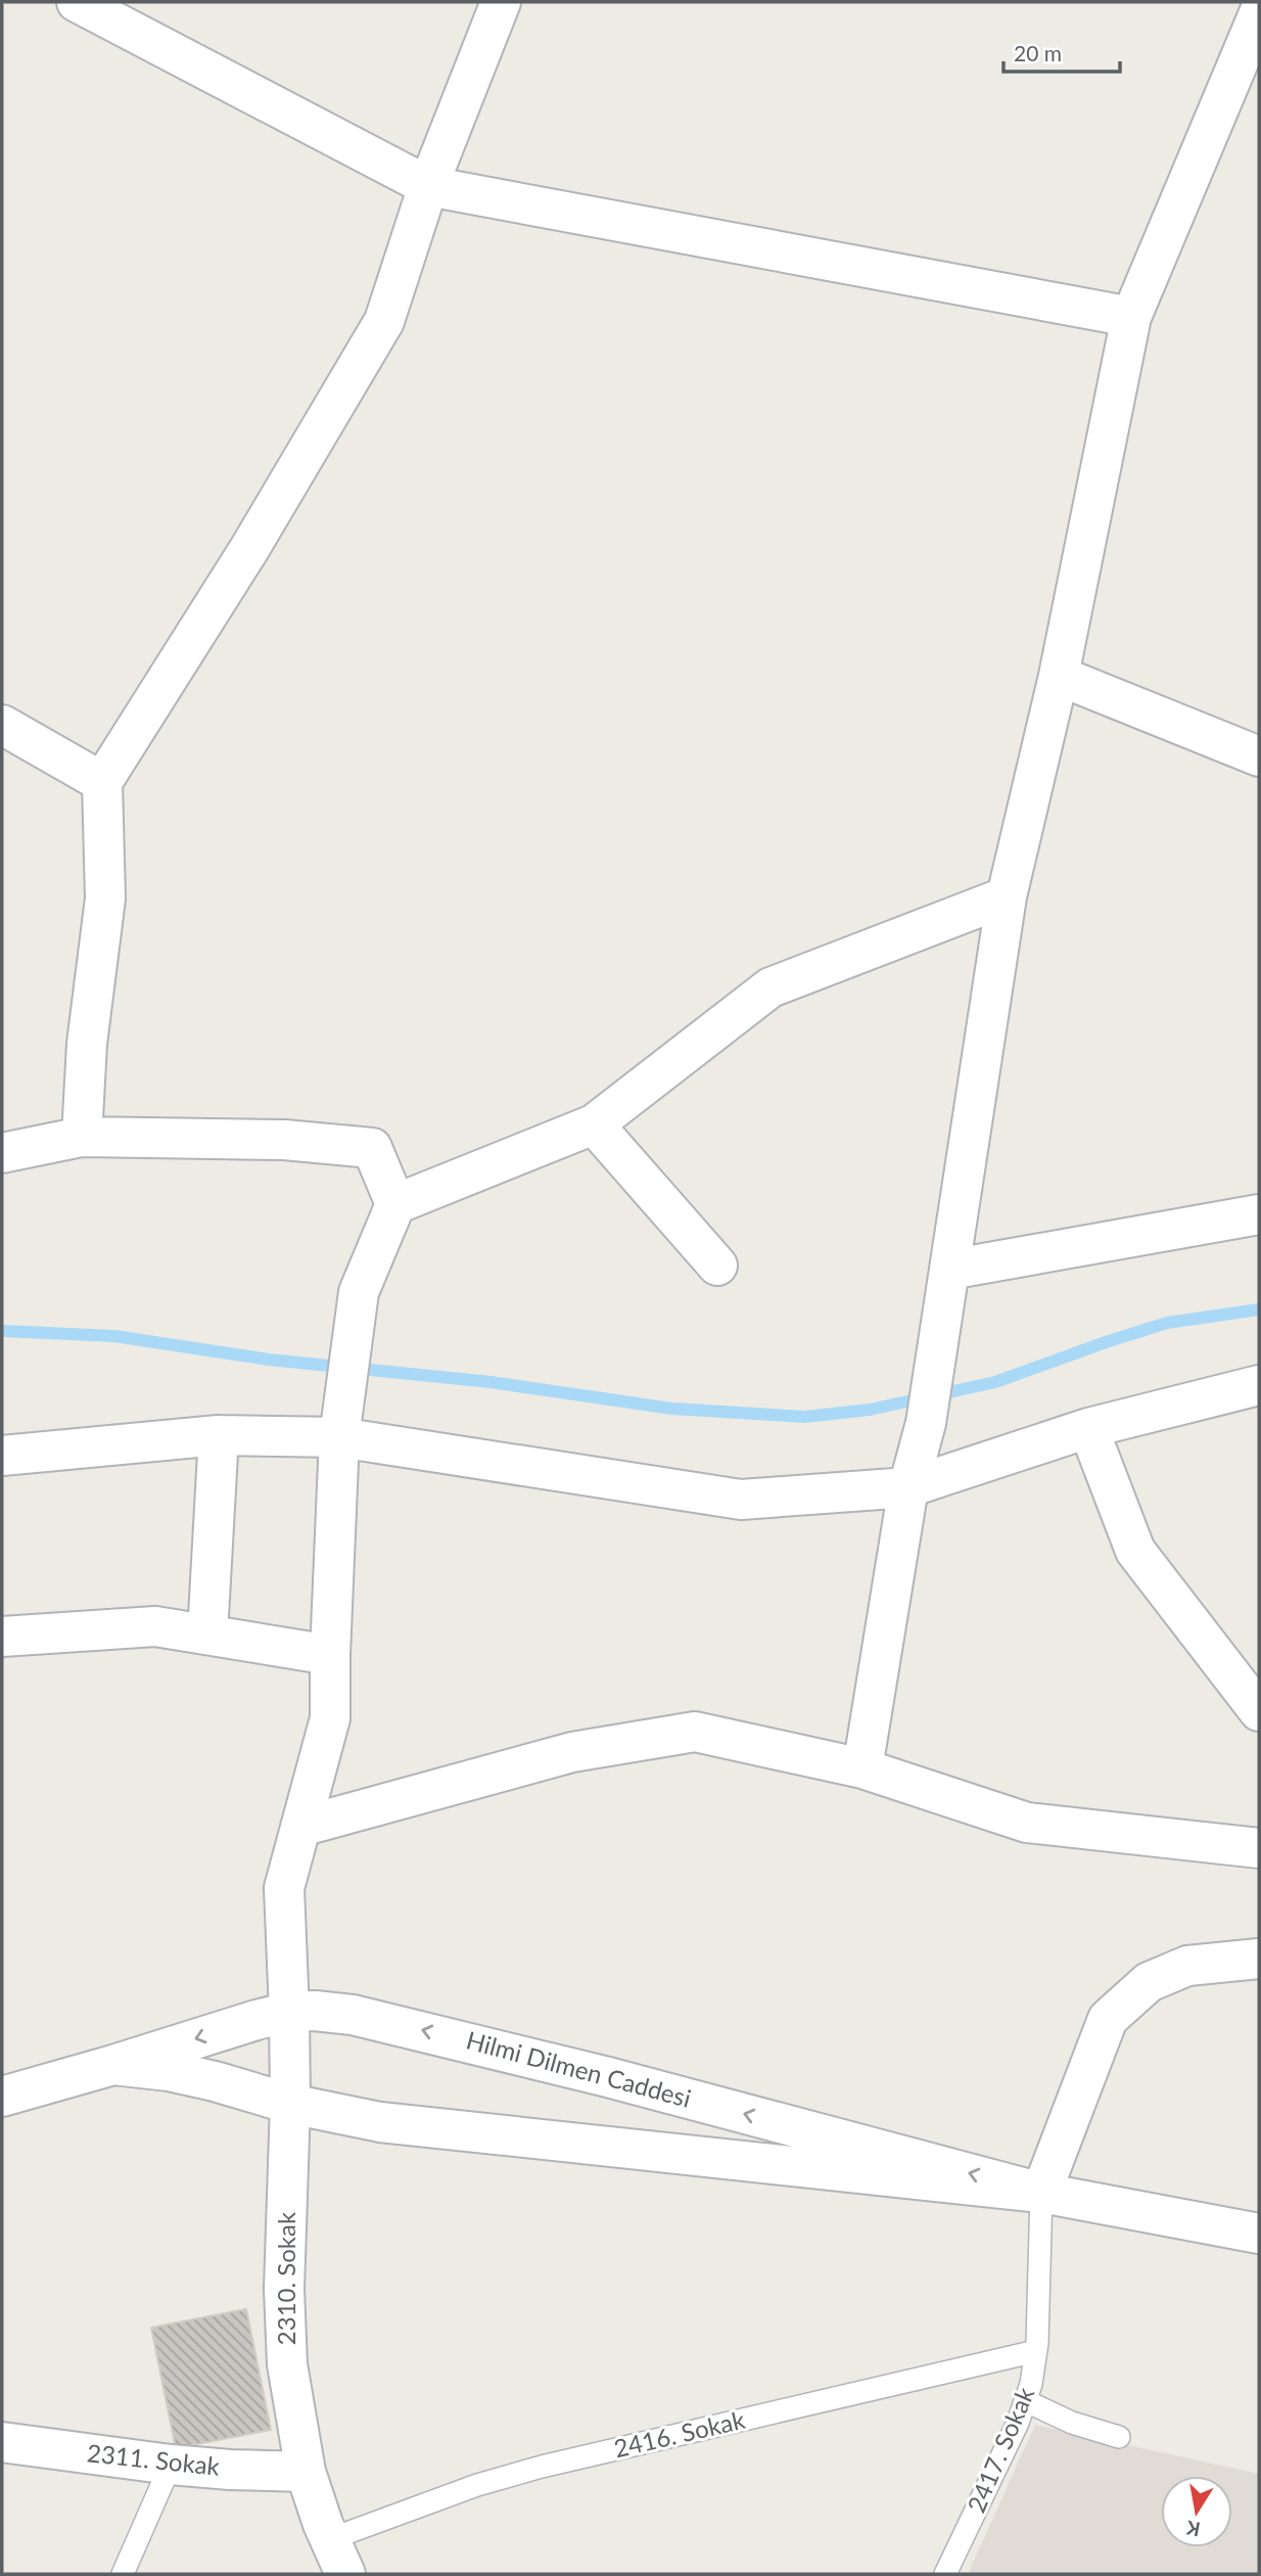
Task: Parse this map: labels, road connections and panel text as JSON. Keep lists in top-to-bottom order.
{
  "streets": {
    "street": ["Hilmi Dilmen Caddesi", "2310. Sokak", "2311. Sokak"],
    "lane": ["2416. Sokak", "2417. Sokak"]
  },
  "crossings": [
    ["Hilmi Dilmen Caddesi", "2310. Sokak"],
    ["Hilmi Dilmen Caddesi", "2417. Sokak"],
    ["2310. Sokak", "2416. Sokak"],
    ["2310. Sokak", "2311. Sokak"],
    ["2416. Sokak", "2417. Sokak"]
  ],
  "scale_bar": "20 m",
  "north": "bottom"
}
